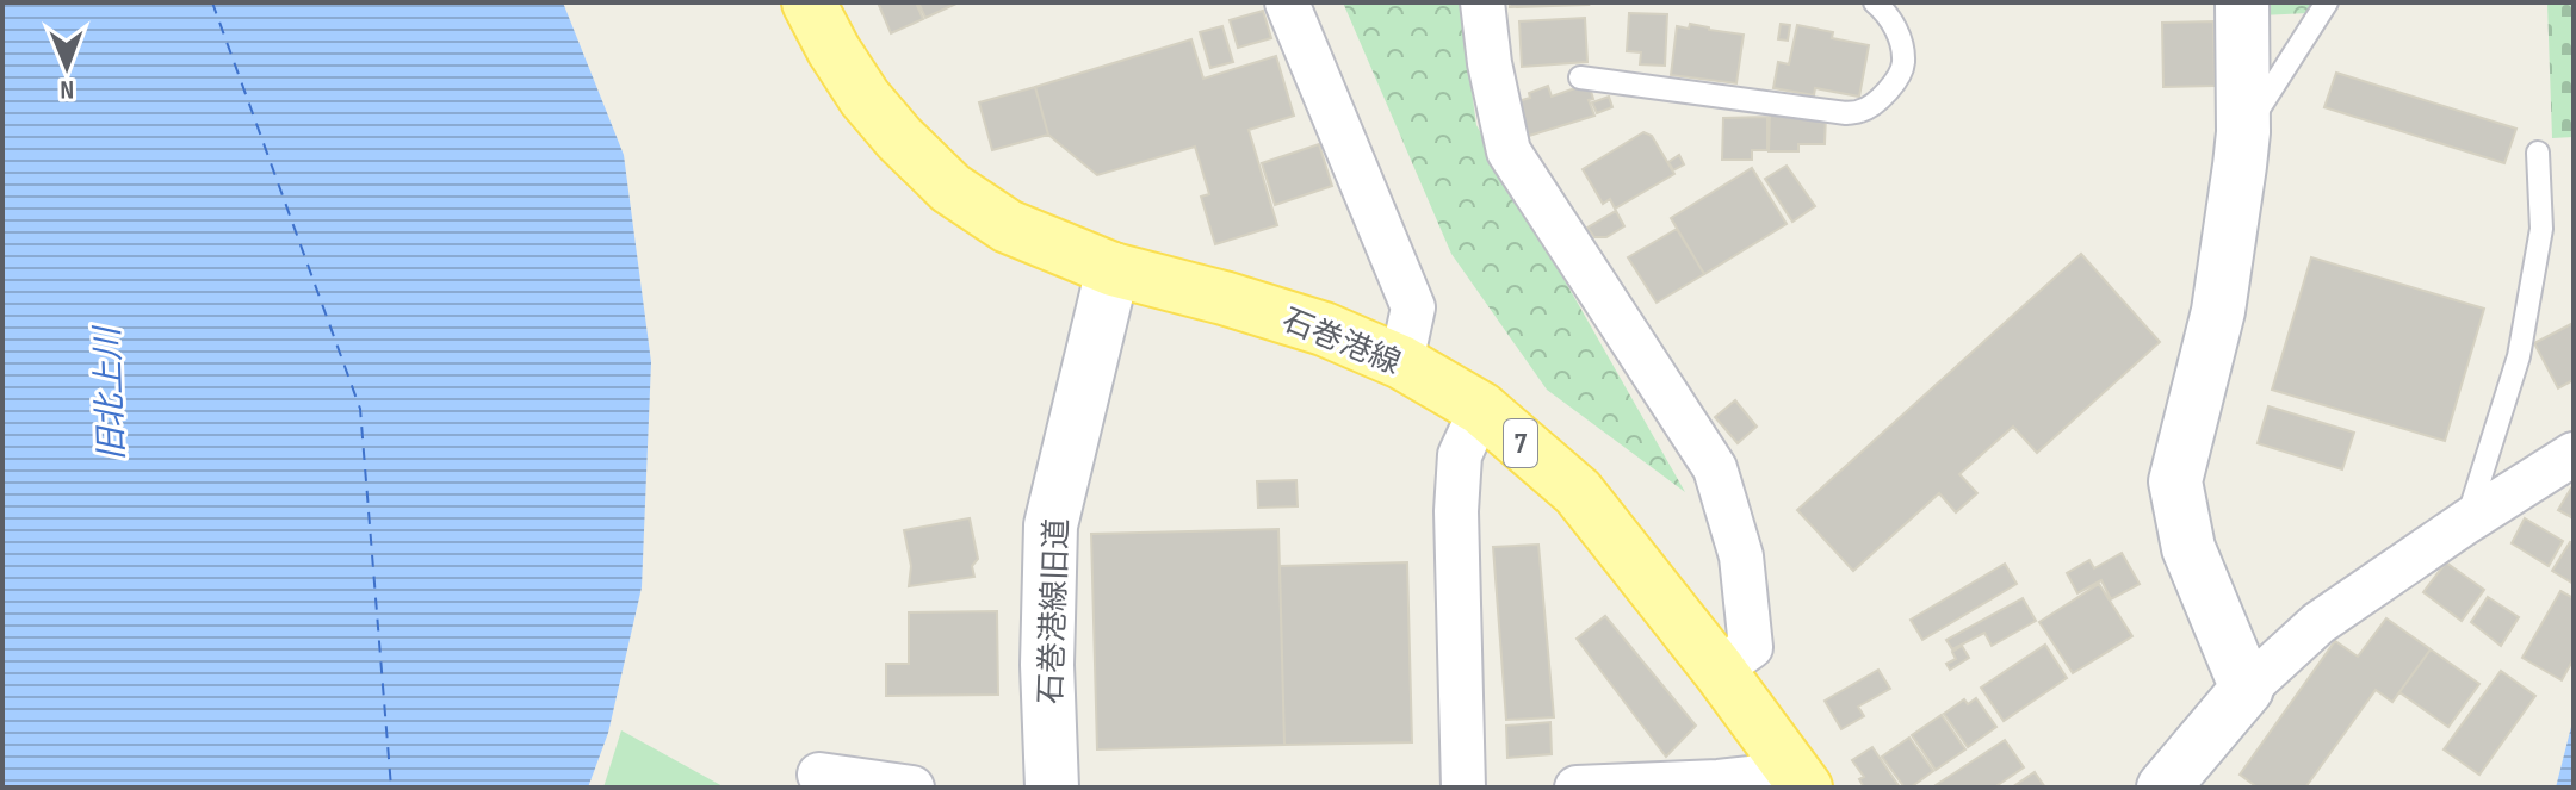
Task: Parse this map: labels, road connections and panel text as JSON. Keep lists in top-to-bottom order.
{
  "streets": {
    "main road": ["石巻港線", "7"],
    "street": ["石巻港線旧道"]
  },
  "crossings": [
    ["石巻港線", "石巻港線旧道"]
  ],
  "water": ["旧北上川"],
  "north": "bottom"
}
